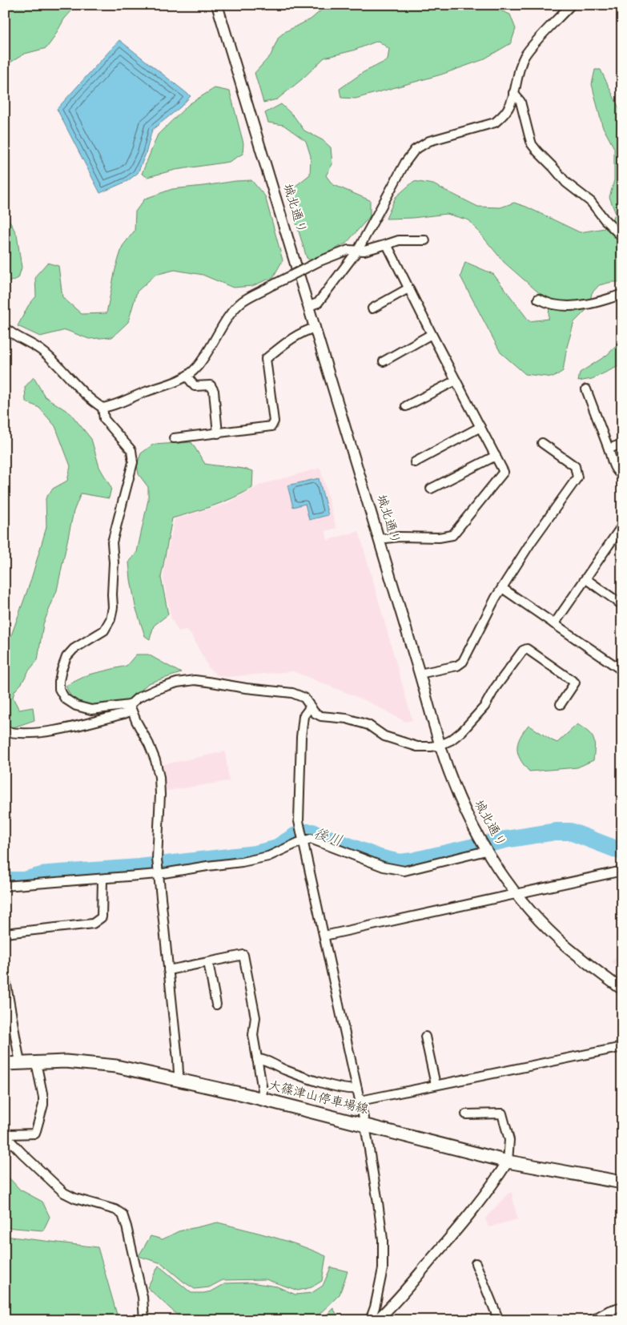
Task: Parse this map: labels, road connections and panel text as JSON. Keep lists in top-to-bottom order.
{
  "streets": {
    "main road": ["大篠津山停車場線"],
    "street": ["城北通り"]
  },
  "water": ["後川"]
}
